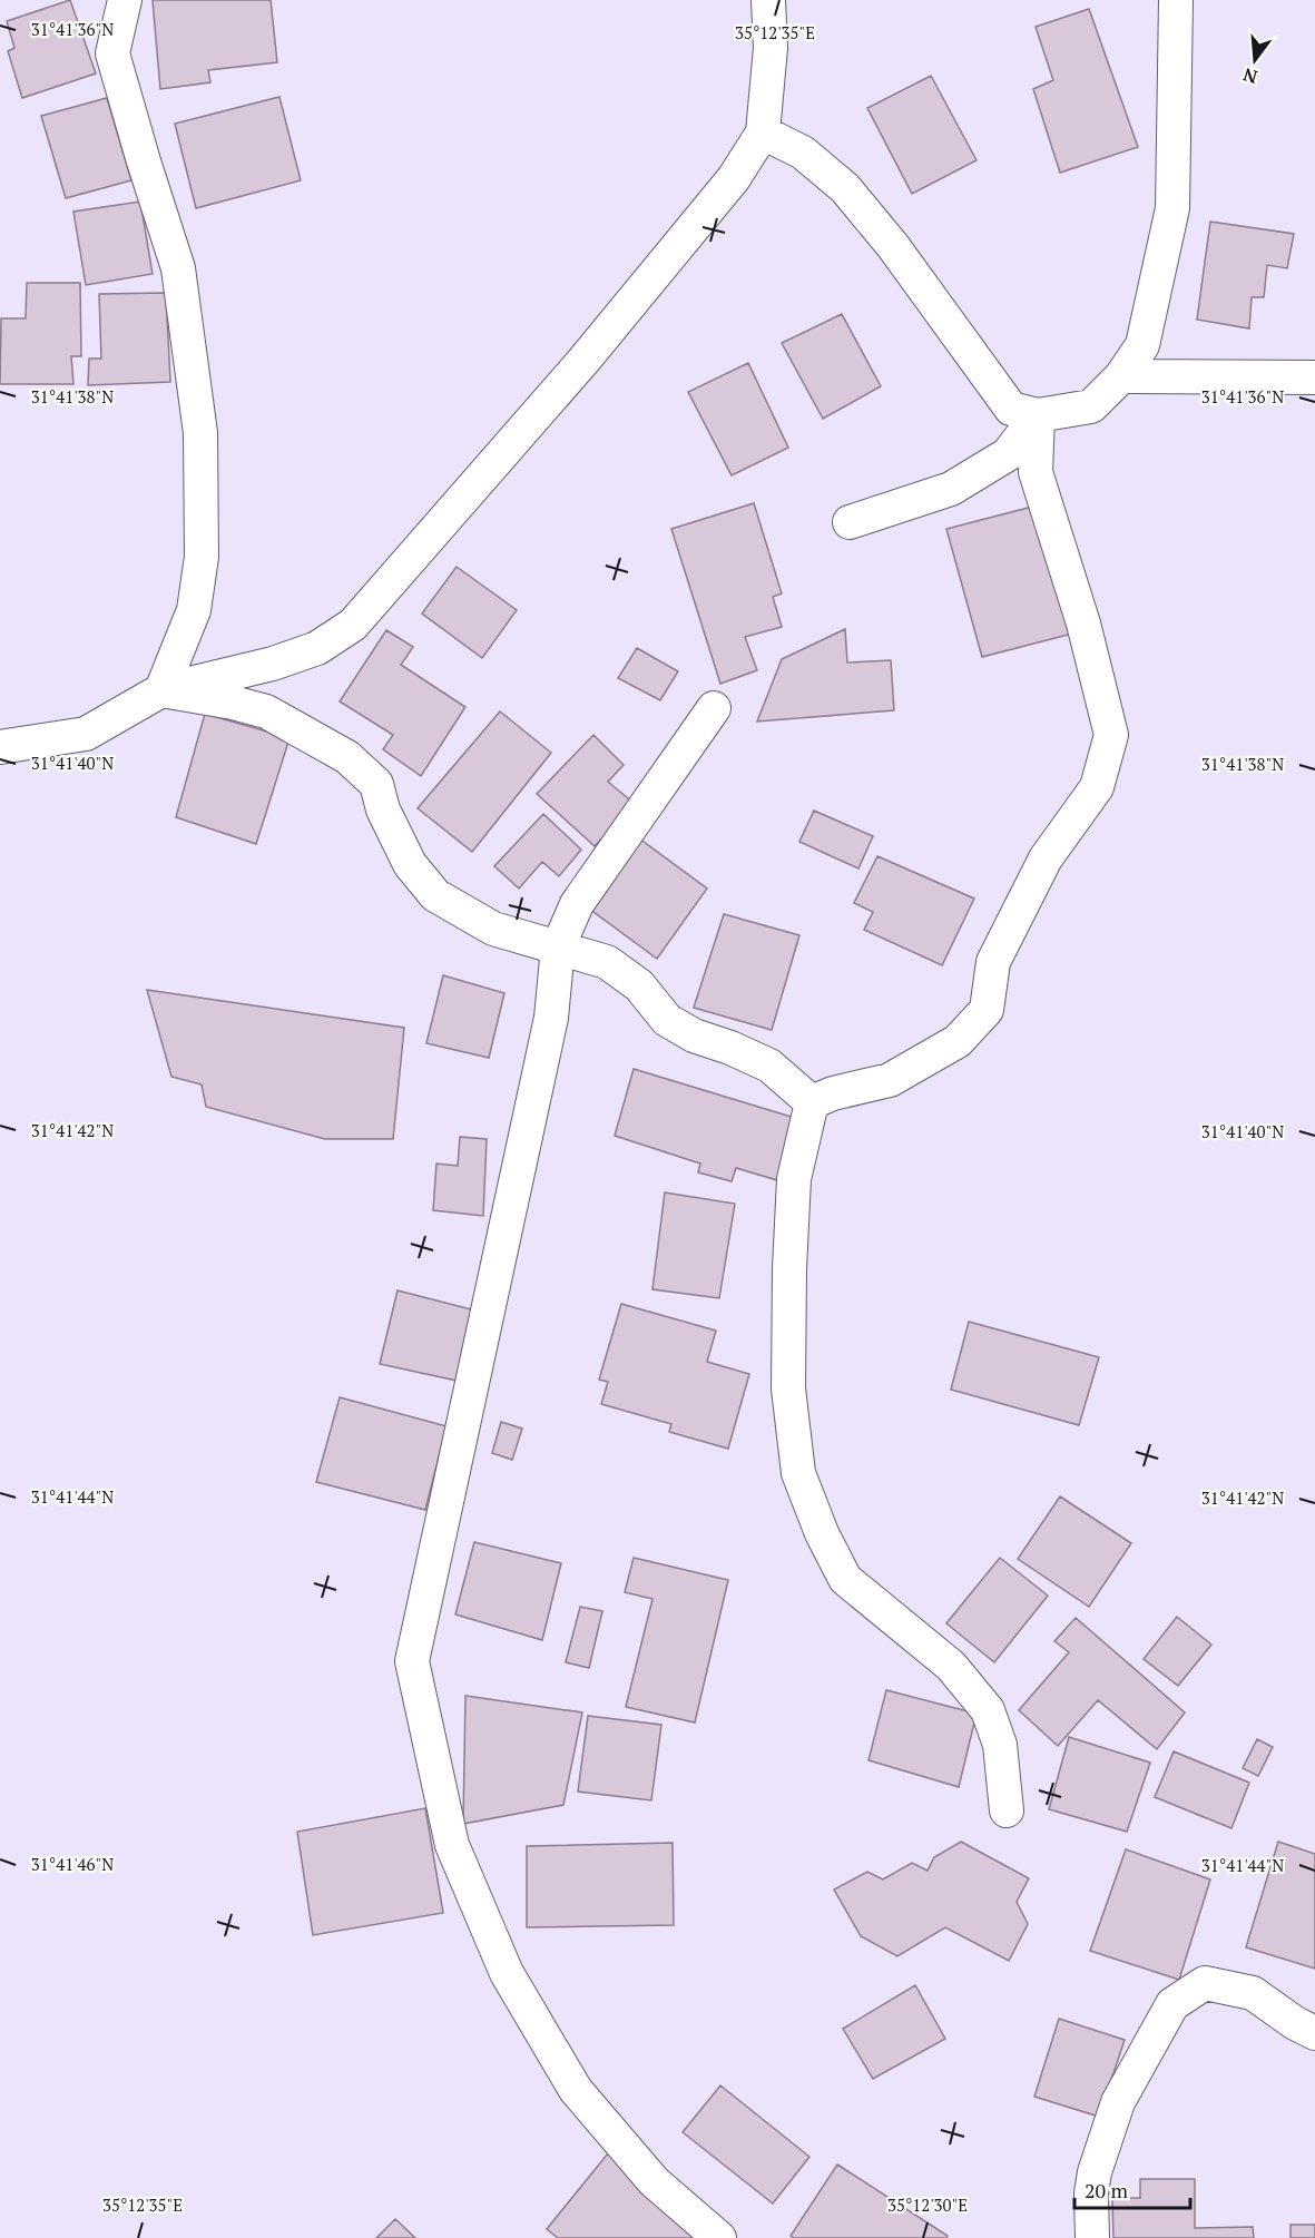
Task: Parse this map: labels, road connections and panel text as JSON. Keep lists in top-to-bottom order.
{
  "scale_bar": "20 m",
  "north": "bottom",
  "coordinates": [
    "31°41'36\"N",
    "35°12'35\"E",
    "31°41'38\"N",
    "31°41'40\"N",
    "31°41'42\"N",
    "31°41'44\"N",
    "31°41'46\"N",
    "35°12'30\"E"
  ]
}
